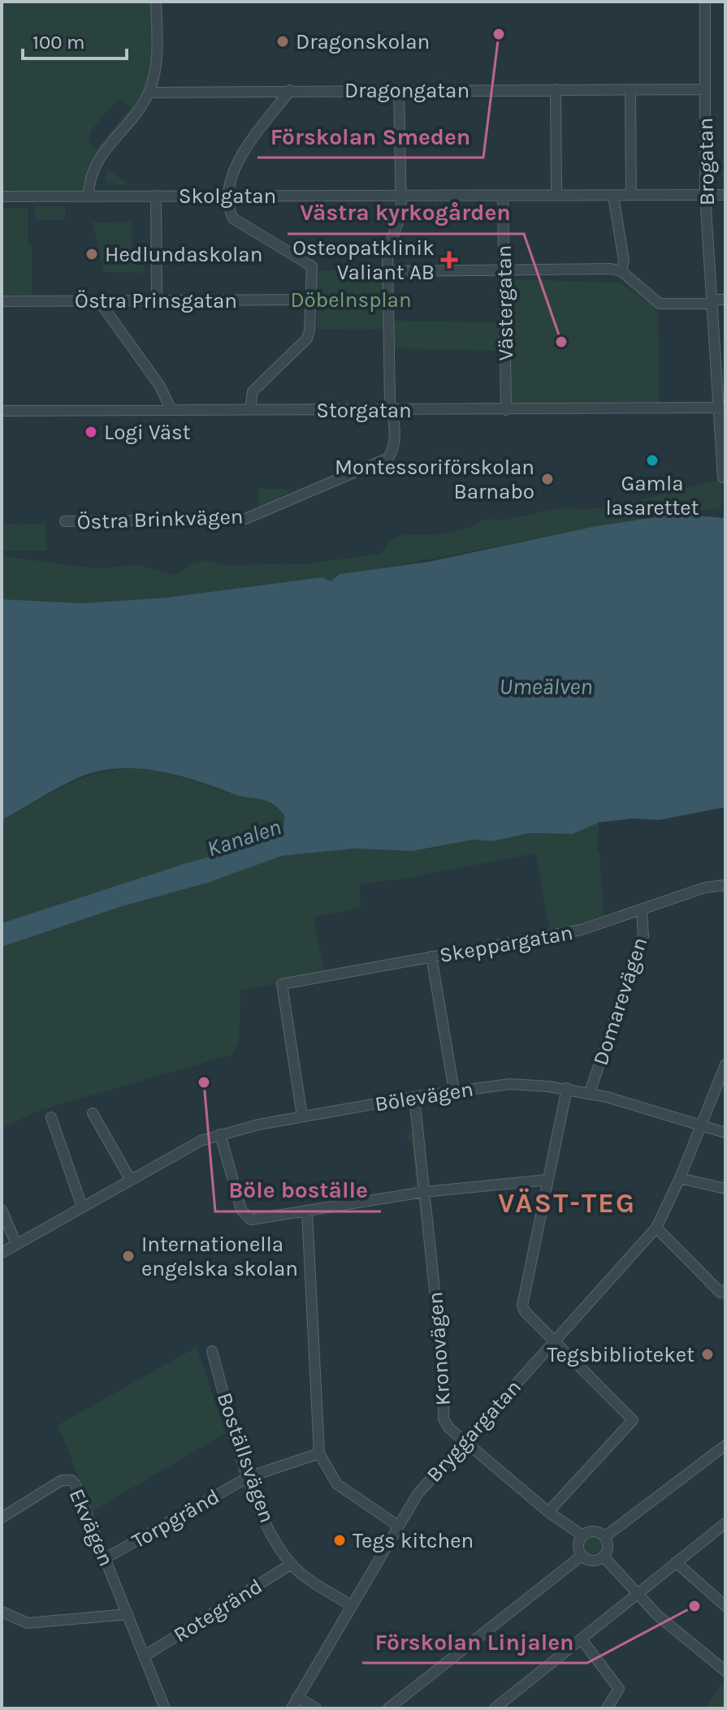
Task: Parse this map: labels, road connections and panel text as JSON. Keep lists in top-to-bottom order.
{
  "streets": {
    "street": [
      "Dragongatan",
      "Brogatan",
      "Skolgatan",
      "Östra Prinsgatan",
      "Västergatan",
      "Storgatan",
      "Östra Brinkvägen",
      "Skeppargatan",
      "Domarevägen",
      "Bölevägen",
      "Kronovägen",
      "Bryggargatan",
      "Boställsvägen",
      "Torpgränd",
      "Ekvägen",
      "Rotegränd"
    ]
  },
  "crossings": [
    ["Dragongatan", "Brogatan"],
    ["Dragongatan", "Östra Brinkvägen"],
    ["Brogatan", "Skolgatan"],
    ["Brogatan", "Storgatan"],
    ["Skolgatan", "Västergatan"],
    ["Skolgatan", "Östra Brinkvägen"],
    ["Västergatan", "Storgatan"],
    ["Storgatan", "Östra Brinkvägen"],
    ["Skeppargatan", "Domarevägen"],
    ["Skeppargatan", "Bölevägen"],
    ["Domarevägen", "Bölevägen"],
    ["Bölevägen", "Kronovägen"],
    ["Bölevägen", "Bryggargatan"],
    ["Kronovägen", "Bryggargatan"],
    ["Bryggargatan", "Boställsvägen"],
    ["Boställsvägen", "Torpgränd"],
    ["Boställsvägen", "Rotegränd"],
    ["Torpgränd", "Ekvägen"],
    ["Ekvägen", "Rotegränd"]
  ],
  "districts": ["VÄST-TEG"],
  "water": ["Umeälven", "Kanalen"],
  "parks": ["Döbelnsplan"],
  "places": {
    "other": [
      "Förskolan Smeden",
      "Dragonskolan",
      "Hedlundaskolan",
      "Västra kyrkogården",
      "Logi Väst",
      "Gamla lasarettet",
      "Montessoriförskolan Barnabo",
      "Böle boställe",
      "Internationella engelska skolan",
      "Tegsbiblioteket",
      "Tegs kitchen",
      "Förskolan Linjalen"
    ],
    "health": ["Osteopatklinik Valiant AB"]
  },
  "scale_bar": "100 m"
}
